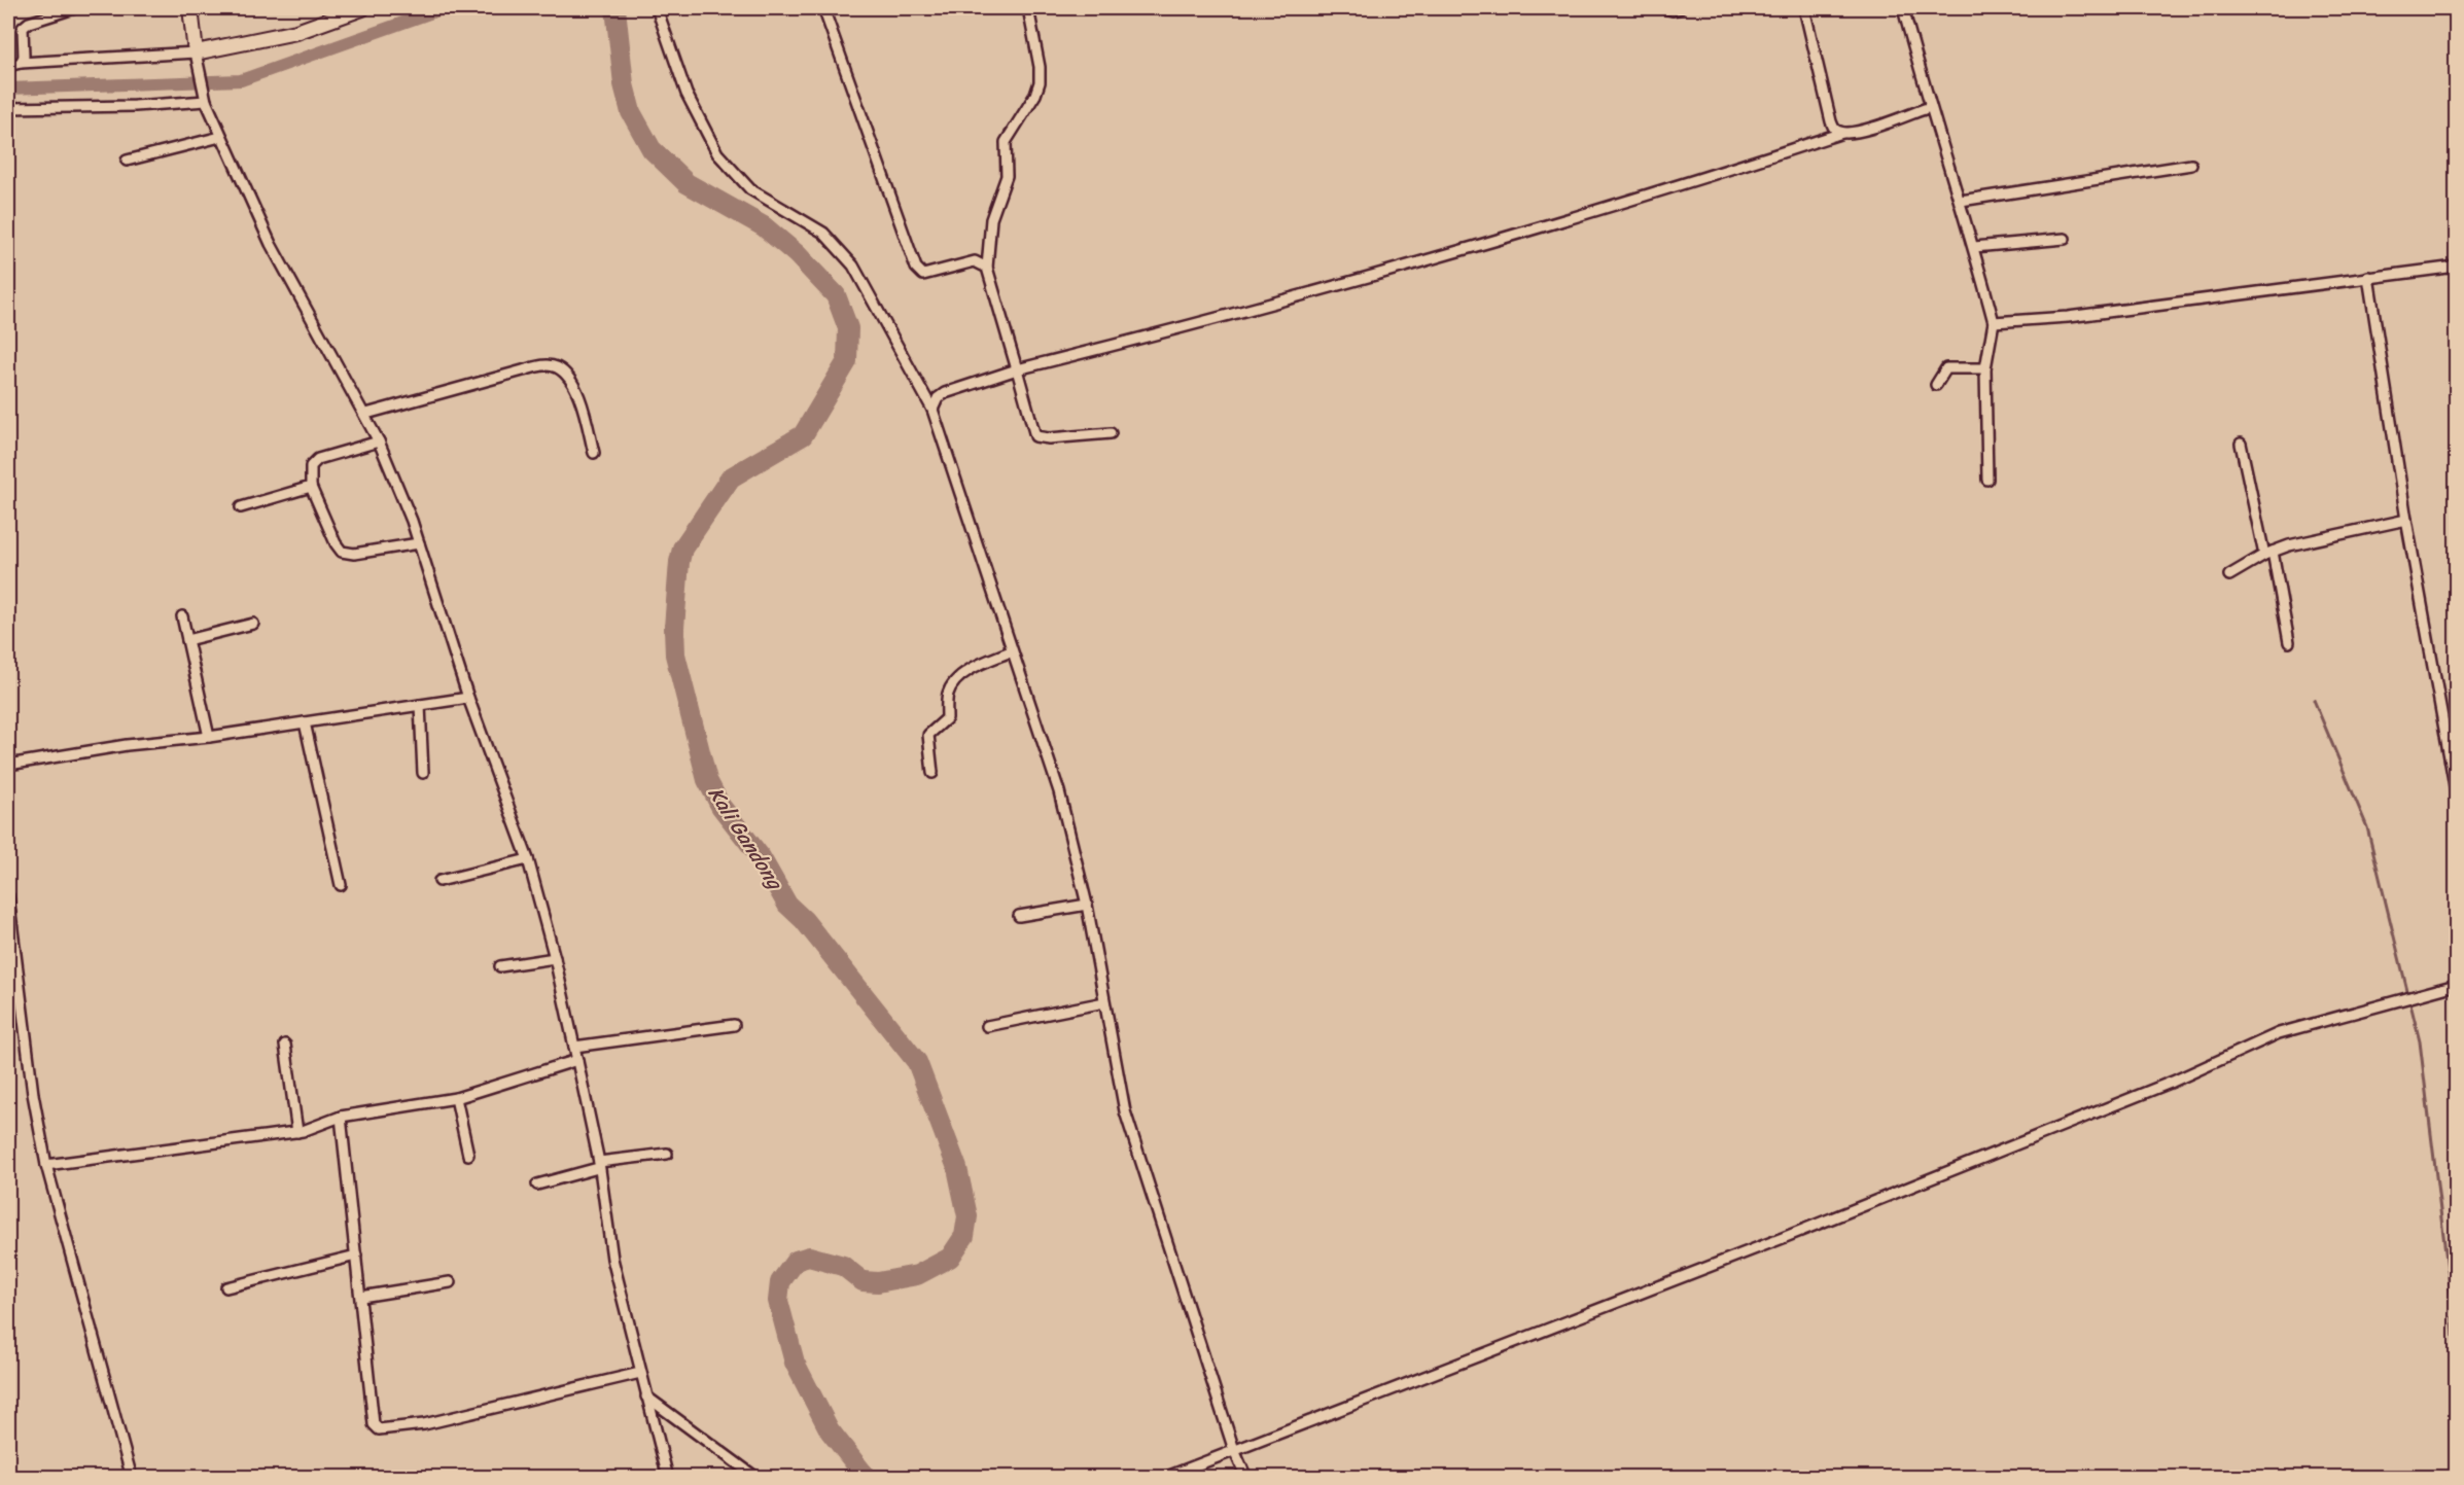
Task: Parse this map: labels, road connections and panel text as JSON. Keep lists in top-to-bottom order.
{
  "water": ["Kali Gandong"]
}
